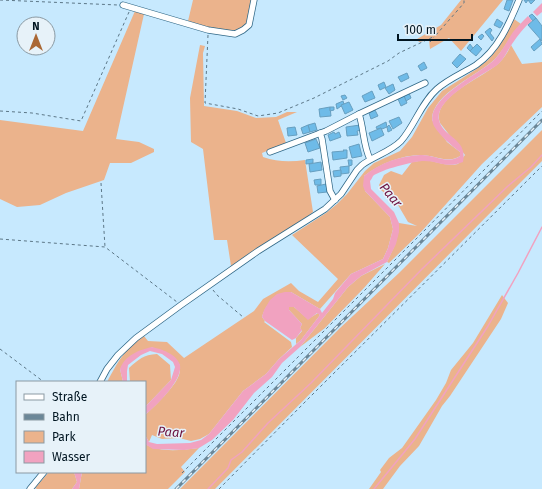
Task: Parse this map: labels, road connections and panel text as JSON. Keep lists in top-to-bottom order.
{
  "water": ["Paar"],
  "legend": [
    "Straße",
    "Bahn",
    "Park",
    "Wasser"
  ],
  "scale_bar": "100 m",
  "north": "top"
}
